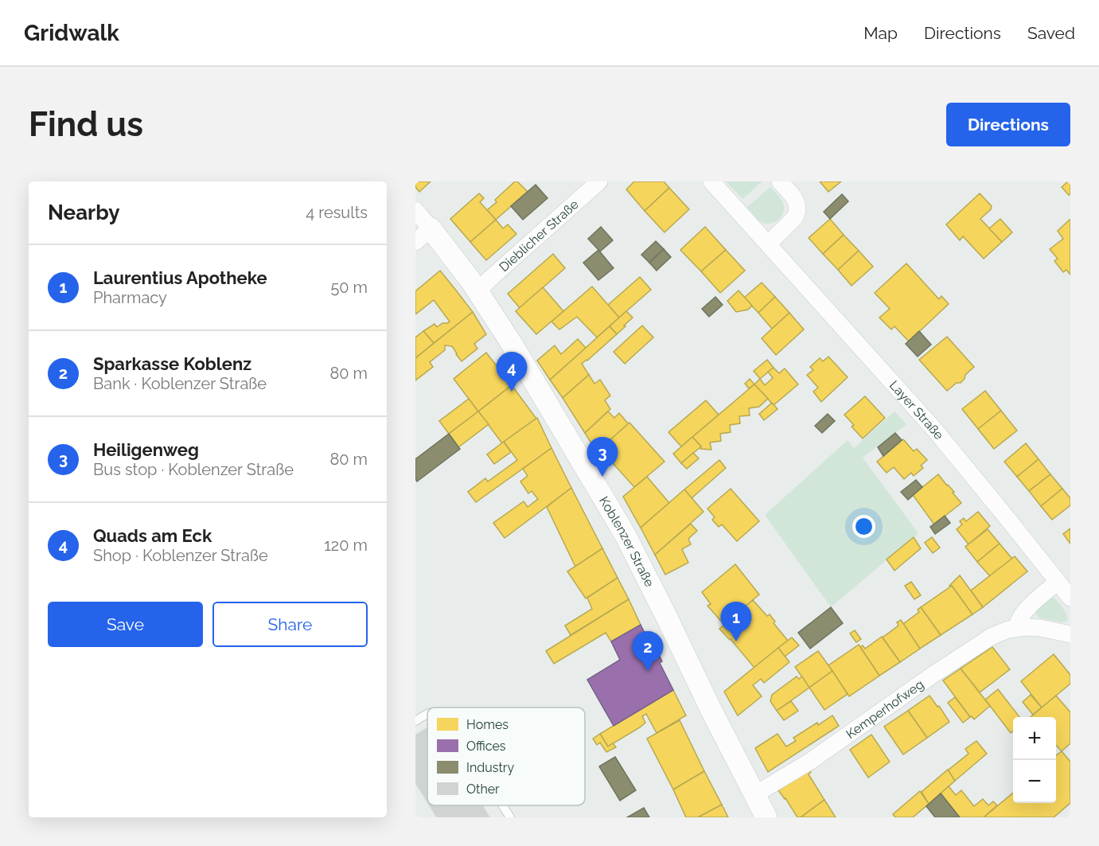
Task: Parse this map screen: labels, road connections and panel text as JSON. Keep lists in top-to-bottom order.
{
  "streets": {
    "street": [
      "Dieblicher Straße",
      "Layer Straße",
      "Koblenzer Straße",
      "Kemperhofweg"
    ]
  },
  "crossings": [
    ["Dieblicher Straße", "Koblenzer Straße"],
    ["Koblenzer Straße", "Kemperhofweg"]
  ],
  "legend": [
    "Homes",
    "Offices",
    "Industry",
    "Other"
  ],
  "page": {
    "header": "Gridwalk",
    "nav": ["Map", "Directions", "Saved"],
    "buttons": [
      "Directions",
      ["Save", "Share"]
    ],
    "title": "Find us",
    "heading": ["Nearby", "4 results"],
    "list": [
      {
        "mark": "1",
        "name": "Laurentius Apotheke",
        "note": "Pharmacy",
        "value": "50 m"
      },
      {
        "mark": "2",
        "name": "Sparkasse Koblenz",
        "note": "Bank · Koblenzer Straße",
        "value": "80 m"
      },
      {
        "mark": "3",
        "name": "Heiligenweg",
        "note": "Bus stop · Koblenzer Straße",
        "value": "80 m"
      },
      {
        "mark": "4",
        "name": "Quads am Eck",
        "note": "Shop · Koblenzer Straße",
        "value": "120 m"
      }
    ],
    "pins": [
      "4",
      "3",
      "1",
      "2"
    ],
    "map_buttons": ["+", "−"]
  }
}
